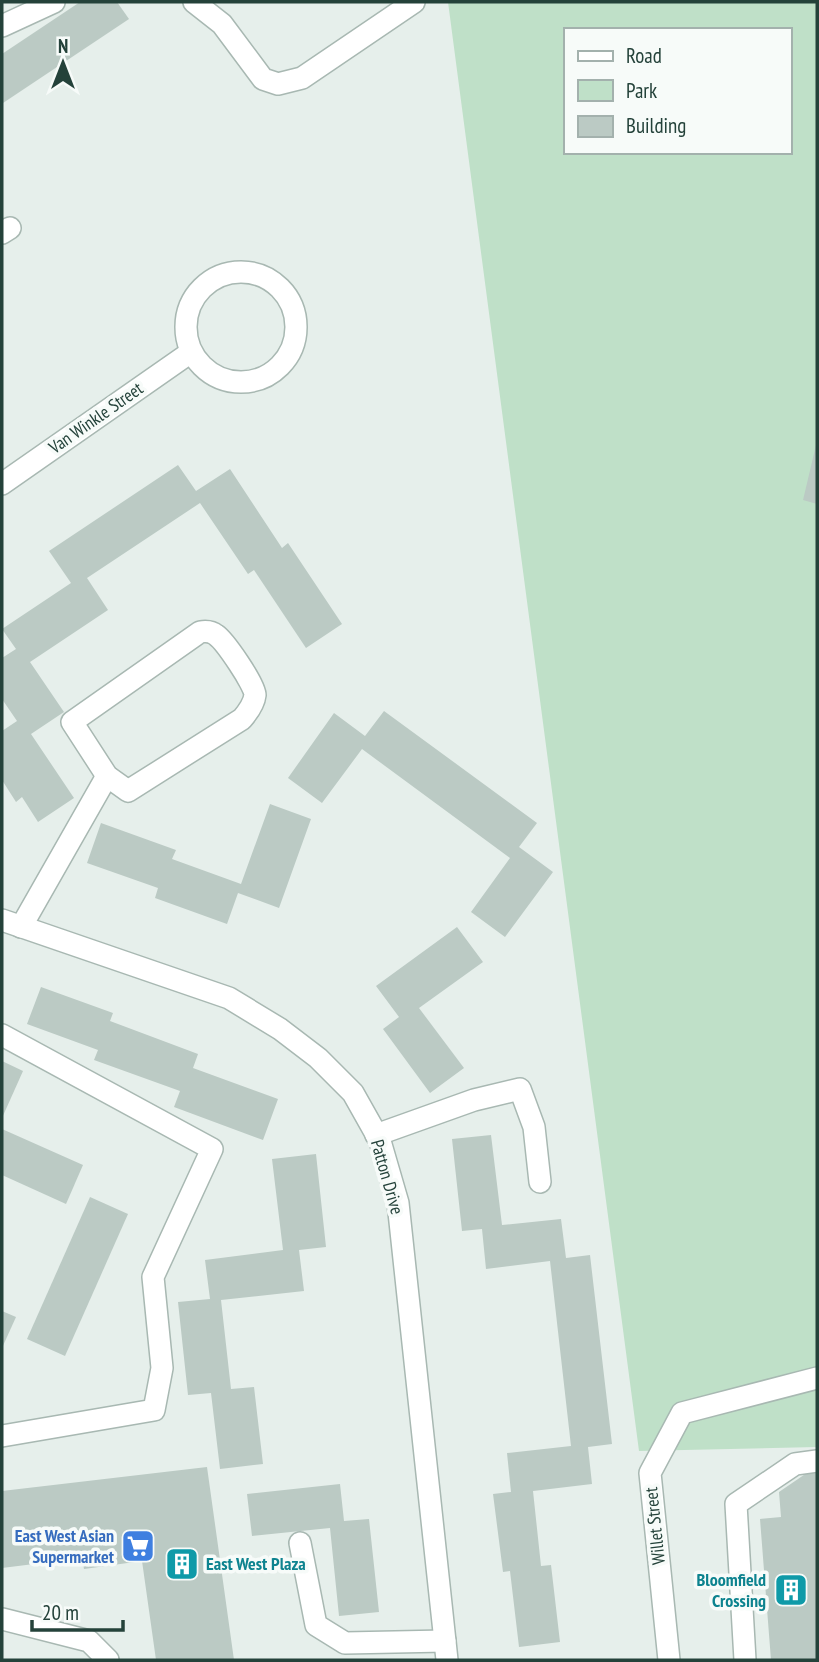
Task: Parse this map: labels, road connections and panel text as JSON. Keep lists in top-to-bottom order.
{
  "streets": {
    "street": ["Van Winkle Street", "Patton Drive", "Willet Street"]
  },
  "places": {
    "supermarket": ["East West Asian Supermarket"],
    "building": ["East West Plaza", "Bloomfield Crossing"]
  },
  "legend": ["Road", "Park", "Building"],
  "scale_bar": "20 m",
  "north": "top"
}
